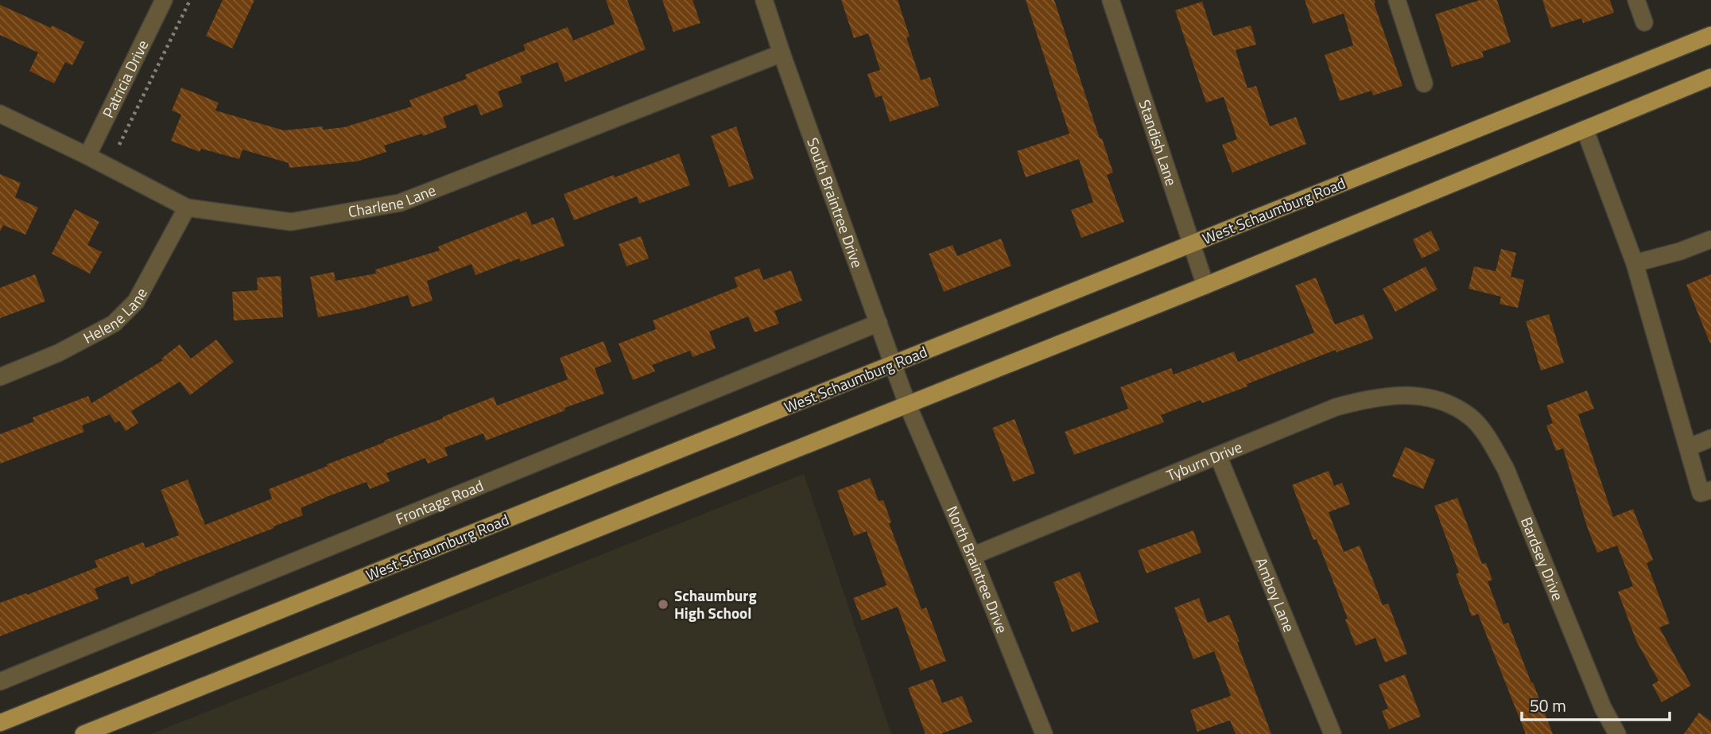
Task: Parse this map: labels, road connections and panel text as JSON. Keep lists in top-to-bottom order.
{
  "streets": {
    "main road": ["West Schaumburg Road"],
    "street": [
      "Patricia Drive",
      "Standish Lane",
      "Charlene Lane",
      "South Braintree Drive",
      "Helene Lane",
      "Tyburn Drive",
      "Frontage Road",
      "Bardsey Drive",
      "North Braintree Drive",
      "Amboy Lane"
    ]
  },
  "crossings": [
    ["Patricia Drive", "Charlene Lane"],
    ["Standish Lane", "West Schaumburg Road"],
    ["Charlene Lane", "South Braintree Drive"],
    ["Charlene Lane", "Helene Lane"],
    ["South Braintree Drive", "West Schaumburg Road"],
    ["South Braintree Drive", "Frontage Road"],
    ["South Braintree Drive", "North Braintree Drive"],
    ["Tyburn Drive", "Bardsey Drive"],
    ["Tyburn Drive", "North Braintree Drive"],
    ["Tyburn Drive", "Amboy Lane"]
  ],
  "places": ["Schaumburg High School"],
  "scale_bar": "50 m"
}
